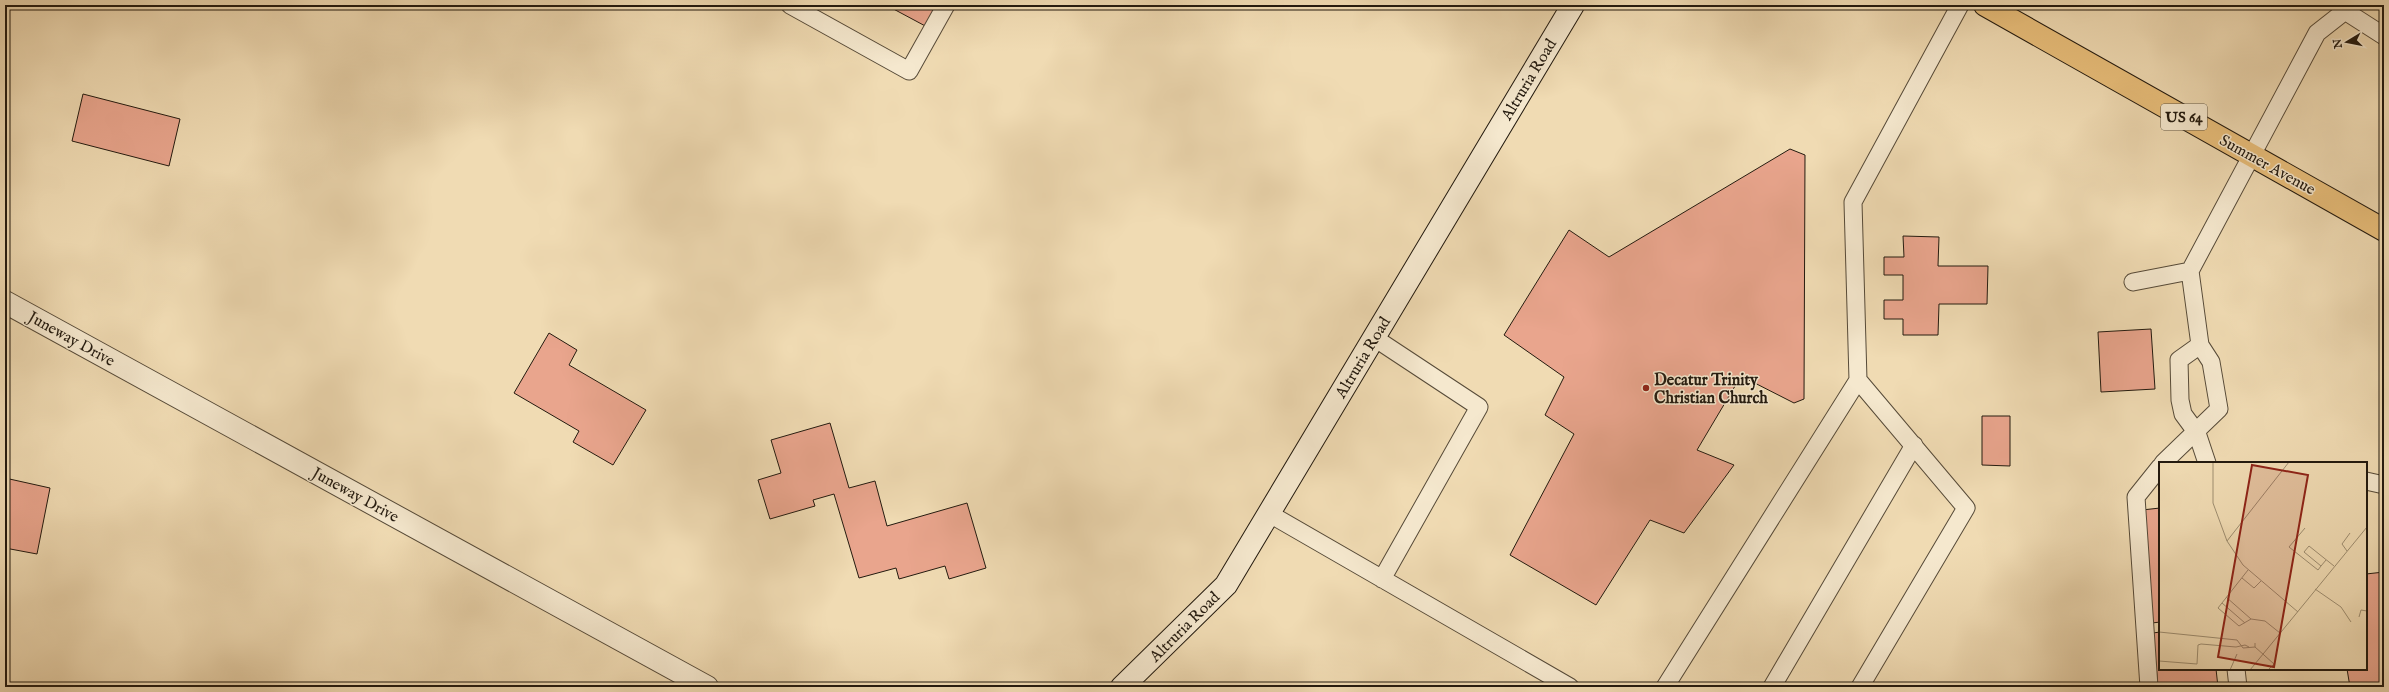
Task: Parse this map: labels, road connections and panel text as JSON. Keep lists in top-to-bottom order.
{
  "streets": {
    "main road": ["US 64", "Summer Avenue"],
    "street": ["Altruria Road", "Juneway Drive"]
  },
  "places": ["Decatur Trinity Christian Church"],
  "north": "left"
}
